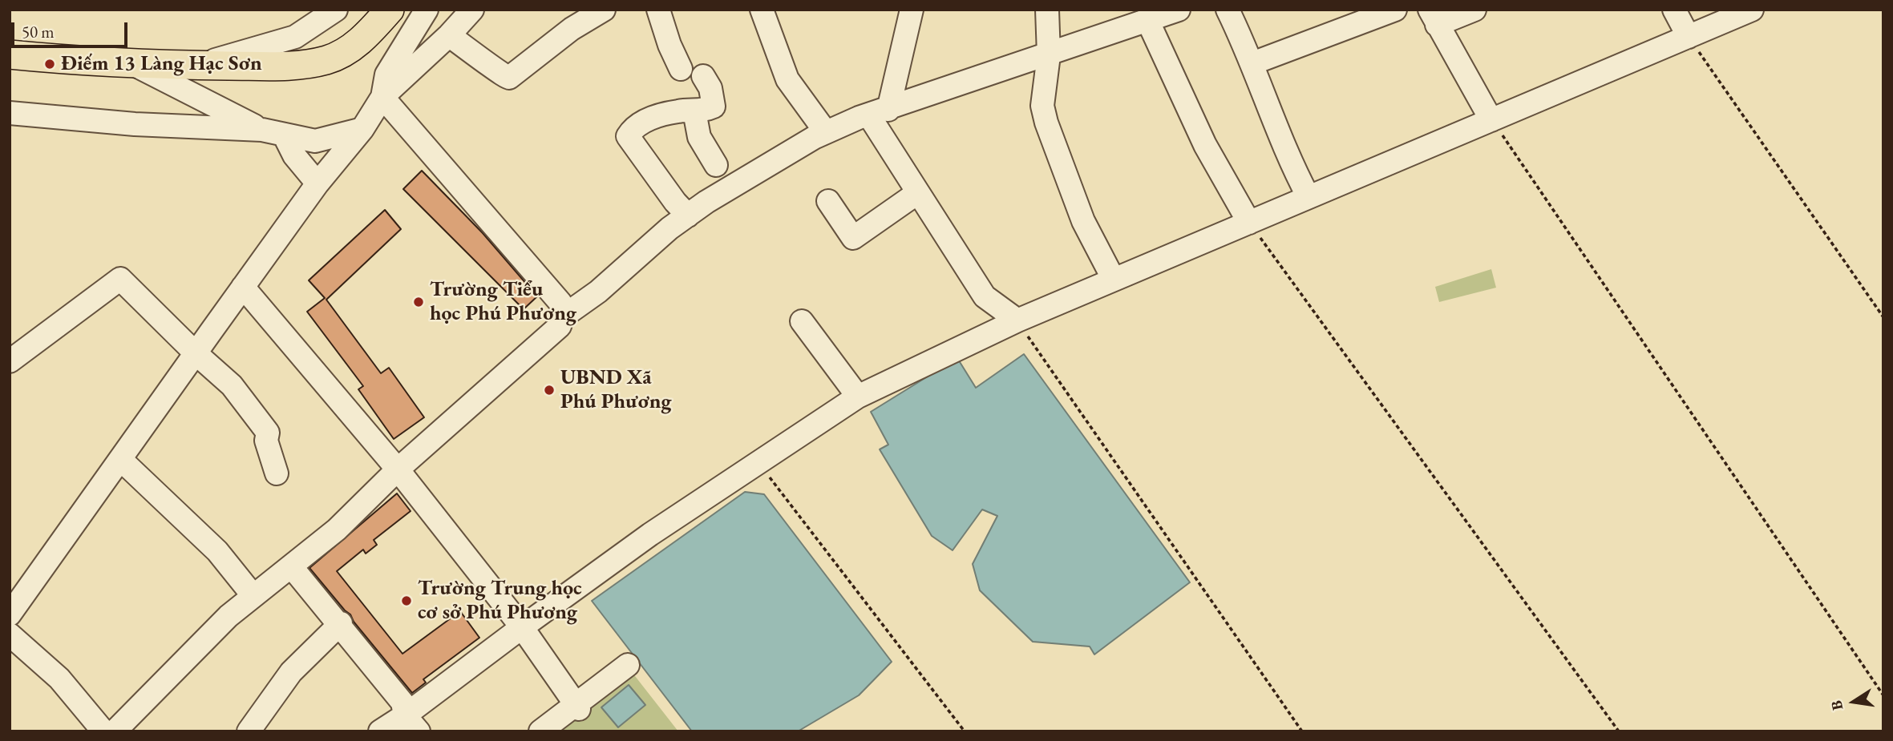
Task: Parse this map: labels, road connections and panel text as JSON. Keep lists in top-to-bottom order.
{
  "places": [
    "Điếm 13 Làng Hạc Sơn",
    "Trường Tiểu học Phú Phương",
    "UBND Xã Phú Phương",
    "Trường Trung học cơ sở Phú Phương"
  ],
  "scale_bar": "50 m",
  "north": "left"
}
